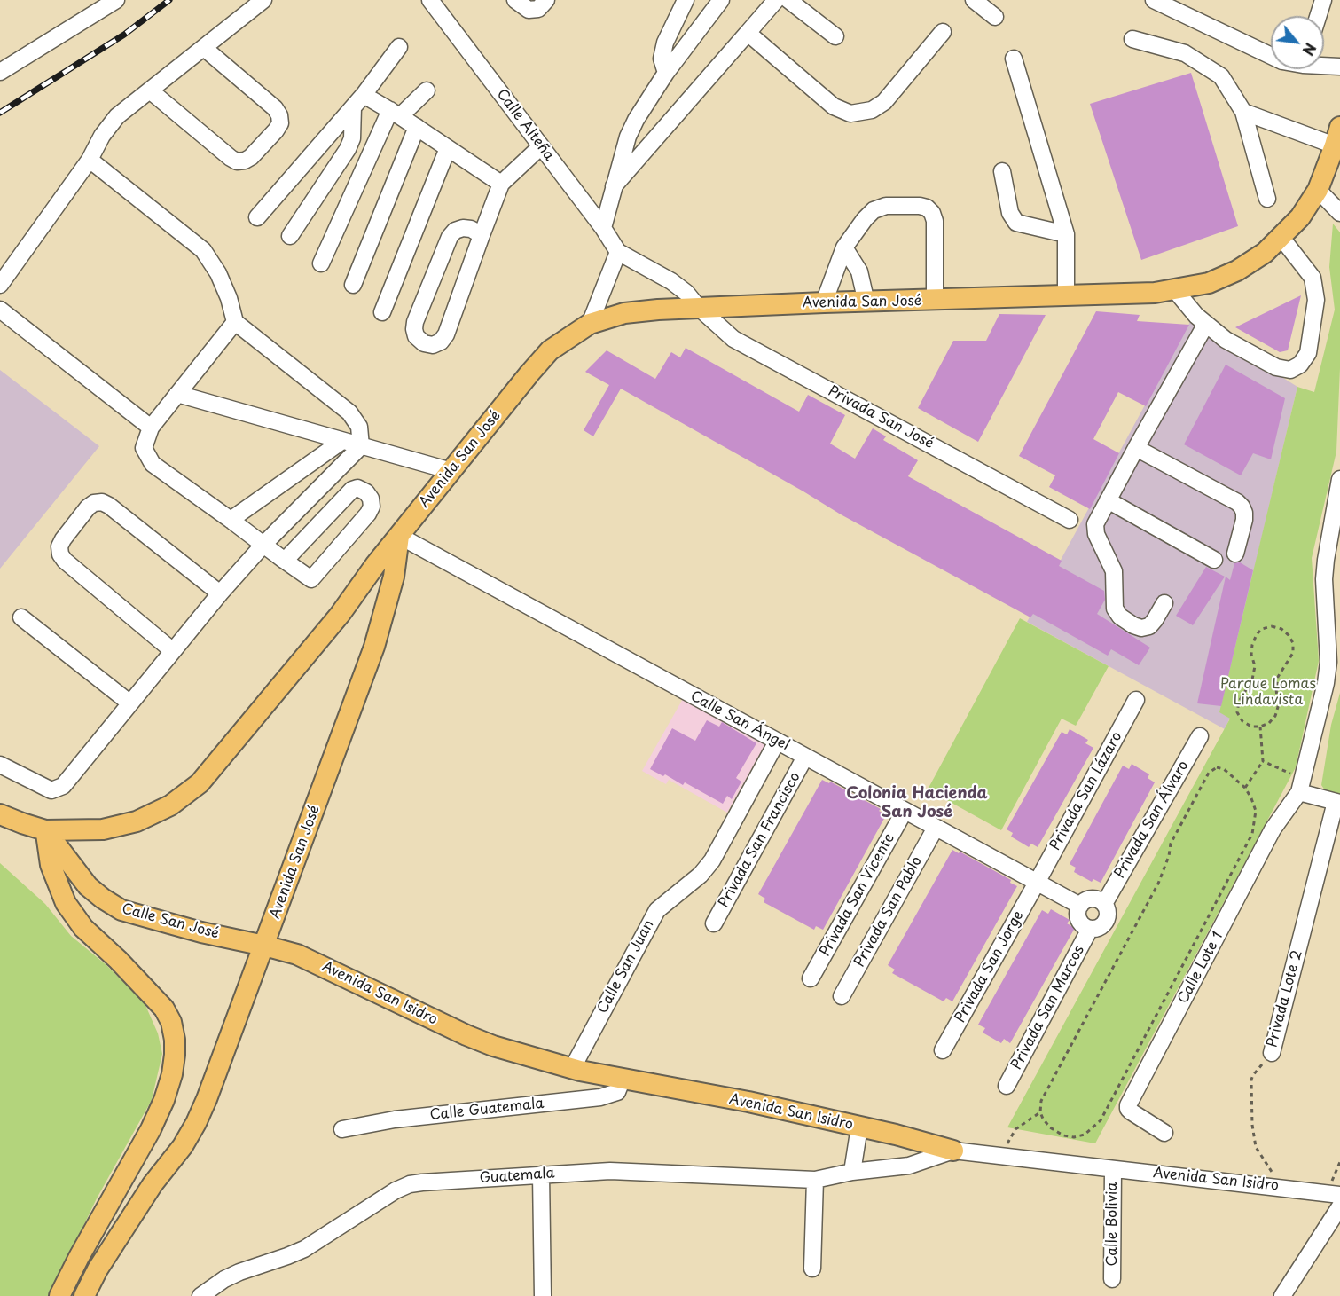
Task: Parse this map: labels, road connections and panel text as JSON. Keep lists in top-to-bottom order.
{
  "streets": {
    "main road": ["Avenida San José", "Calle San José", "Avenida San Isidro"],
    "street": [
      "Calle Alteña",
      "Privada San José",
      "Calle San Ángel",
      "Privada San Lázaro",
      "Privada San Álvaro",
      "Privada San Francisco",
      "Privada San Vicente",
      "Privada San Pablo",
      "Calle San Juan",
      "Privada San Jorge",
      "Calle Lote 1",
      "Privada Lote 2",
      "Privada San Marcos",
      "Calle Guatemala",
      "Guatemala",
      "Calle Bolivia"
    ]
  },
  "crossings": [
    ["Calle Alteña", "Avenida San José"],
    ["Calle Alteña", "Privada San José"],
    ["Avenida San José", "Privada San José"],
    ["Avenida San José", "Calle San Ángel"],
    ["Avenida San José", "Calle San José"],
    ["Avenida San José", "Avenida San Isidro"],
    ["Calle San Ángel", "Privada San Lázaro"],
    ["Calle San Ángel", "Privada San Álvaro"],
    ["Calle San Ángel", "Privada San Francisco"],
    ["Calle San Ángel", "Privada San Vicente"],
    ["Calle San Ángel", "Privada San Pablo"],
    ["Calle San Ángel", "Calle San Juan"],
    ["Calle San Ángel", "Privada San Jorge"],
    ["Calle San Ángel", "Privada San Marcos"],
    ["Privada San Lázaro", "Privada San Jorge"],
    ["Privada San Álvaro", "Privada San Marcos"],
    ["Calle San José", "Avenida San Isidro"],
    ["Calle San Juan", "Avenida San Isidro"],
    ["Avenida San Isidro", "Privada Lote 2"],
    ["Avenida San Isidro", "Calle Guatemala"],
    ["Avenida San Isidro", "Calle Bolivia"]
  ],
  "districts": ["Colonia Hacienda San José"],
  "parks": ["Parque Lomas Lindavista"],
  "north": "bottom right"
}
